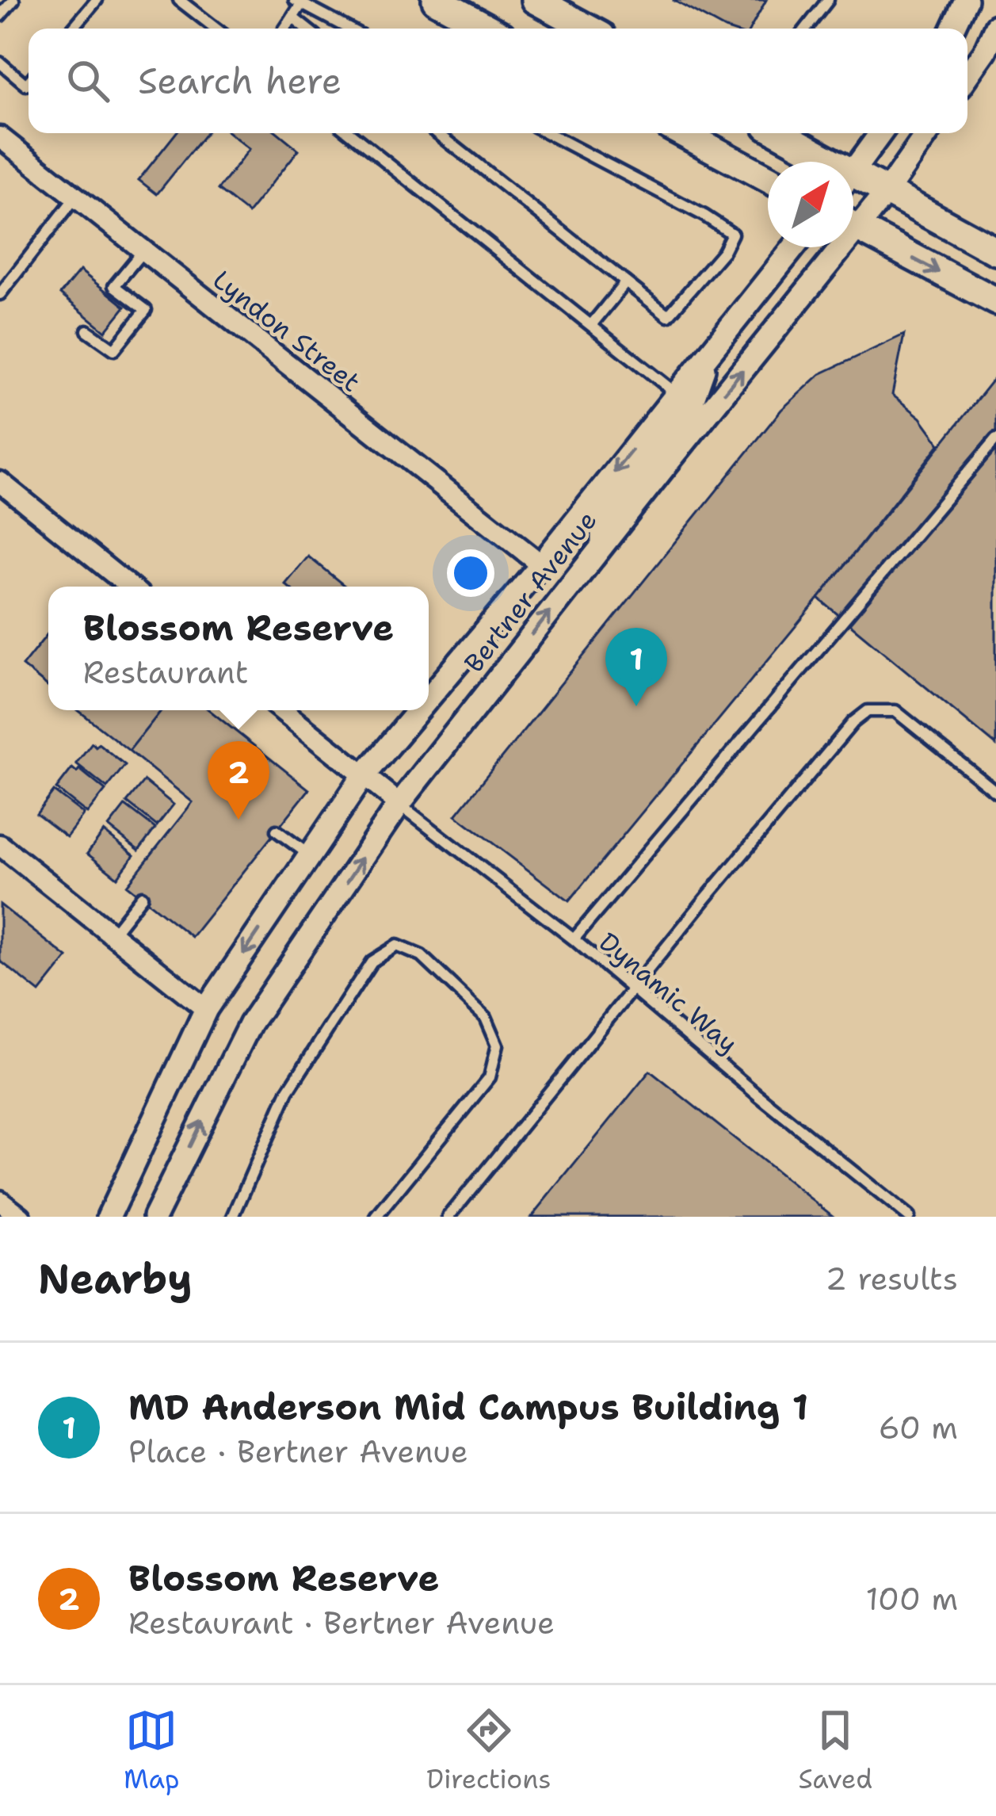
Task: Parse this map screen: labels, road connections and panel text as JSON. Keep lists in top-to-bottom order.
{
  "streets": {
    "street": ["Lyndon Street", "Bertner Avenue"],
    "lane": ["Dynamic Way"]
  },
  "crossings": [
    ["Lyndon Street", "Bertner Avenue"],
    ["Bertner Avenue", "Dynamic Way"]
  ],
  "north": "top right",
  "page": {
    "search": "Search here",
    "popup": ["Blossom Reserve", "Restaurant"],
    "pins": ["1", "2"],
    "heading": ["Nearby", "2 results"],
    "list": [
      {
        "mark": "1",
        "name": "MD Anderson Mid Campus Building 1",
        "note": "Place · Bertner Avenue",
        "value": "60 m"
      },
      {
        "mark": "2",
        "name": "Blossom Reserve",
        "note": "Restaurant · Bertner Avenue",
        "value": "100 m"
      }
    ],
    "nav": ["Map", "Directions", "Saved"]
  }
}
